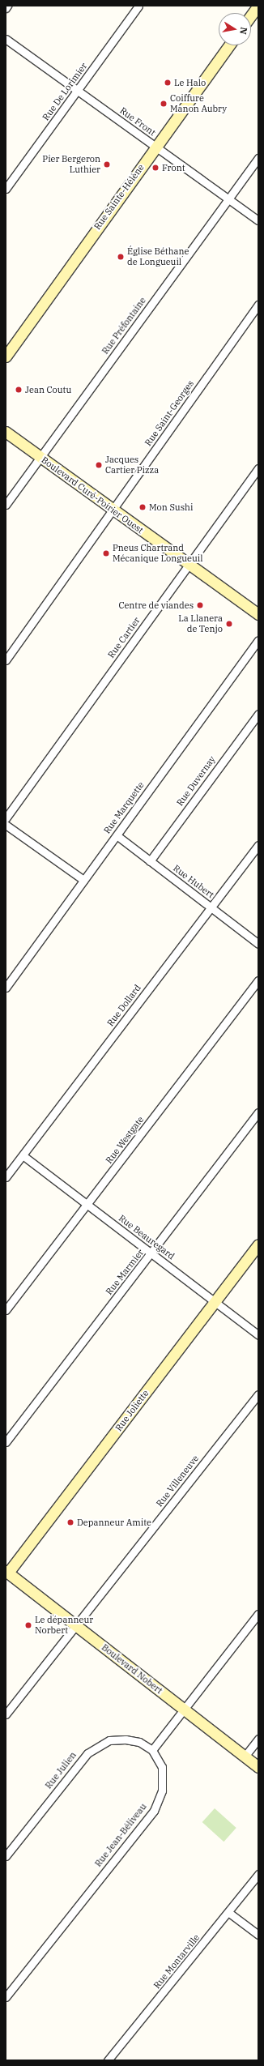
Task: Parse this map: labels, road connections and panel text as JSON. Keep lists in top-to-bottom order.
{
  "streets": {
    "street": [
      "Rue De Lorimier",
      "Rue Front",
      "Rue Sainte-Hélène",
      "Rue Préfontaine",
      "Rue Saint-Georges",
      "Boulevard Curé-Poirier Ouest",
      "Rue Cartier",
      "Rue Duvernay",
      "Rue Marquette",
      "Rue Hubert",
      "Rue Dollard",
      "Rue Westgate",
      "Rue Beauregard",
      "Rue Marmier",
      "Rue Joliette",
      "Rue Villeneuve",
      "Boulevard Nobert",
      "Rue Julien",
      "Rue Jean-Béliveau",
      "Rue Montarville"
    ]
  },
  "crossings": [
    ["Rue De Lorimier", "Rue Front"],
    ["Rue Front", "Rue Sainte-Hélène"],
    ["Rue Front", "Rue Préfontaine"],
    ["Rue Préfontaine", "Boulevard Curé-Poirier Ouest"],
    ["Rue Saint-Georges", "Boulevard Curé-Poirier Ouest"],
    ["Boulevard Curé-Poirier Ouest", "Rue Cartier"],
    ["Rue Duvernay", "Rue Hubert"],
    ["Rue Marquette", "Rue Hubert"],
    ["Rue Hubert", "Rue Dollard"],
    ["Rue Dollard", "Rue Beauregard"],
    ["Rue Westgate", "Rue Beauregard"],
    ["Rue Beauregard", "Rue Marmier"],
    ["Rue Beauregard", "Rue Joliette"],
    ["Rue Joliette", "Boulevard Nobert"],
    ["Rue Villeneuve", "Boulevard Nobert"],
    ["Rue Julien", "Rue Jean-Béliveau"]
  ],
  "places": [
    "Le Halo",
    "Coiffure Manon Aubry",
    "Pier Bergeron Luthier",
    "Front",
    "Église Béthane de Longueuil",
    "Jean Coutu",
    "Jacques Cartier Pizza",
    "Mon Sushi",
    "Pneus Chartrand Mécanique Longueuil",
    "Centre de viandes",
    "La Llanera de Tenjo",
    "Depanneur Amite",
    "Le dépanneur Norbert"
  ],
  "north": "right"
}
